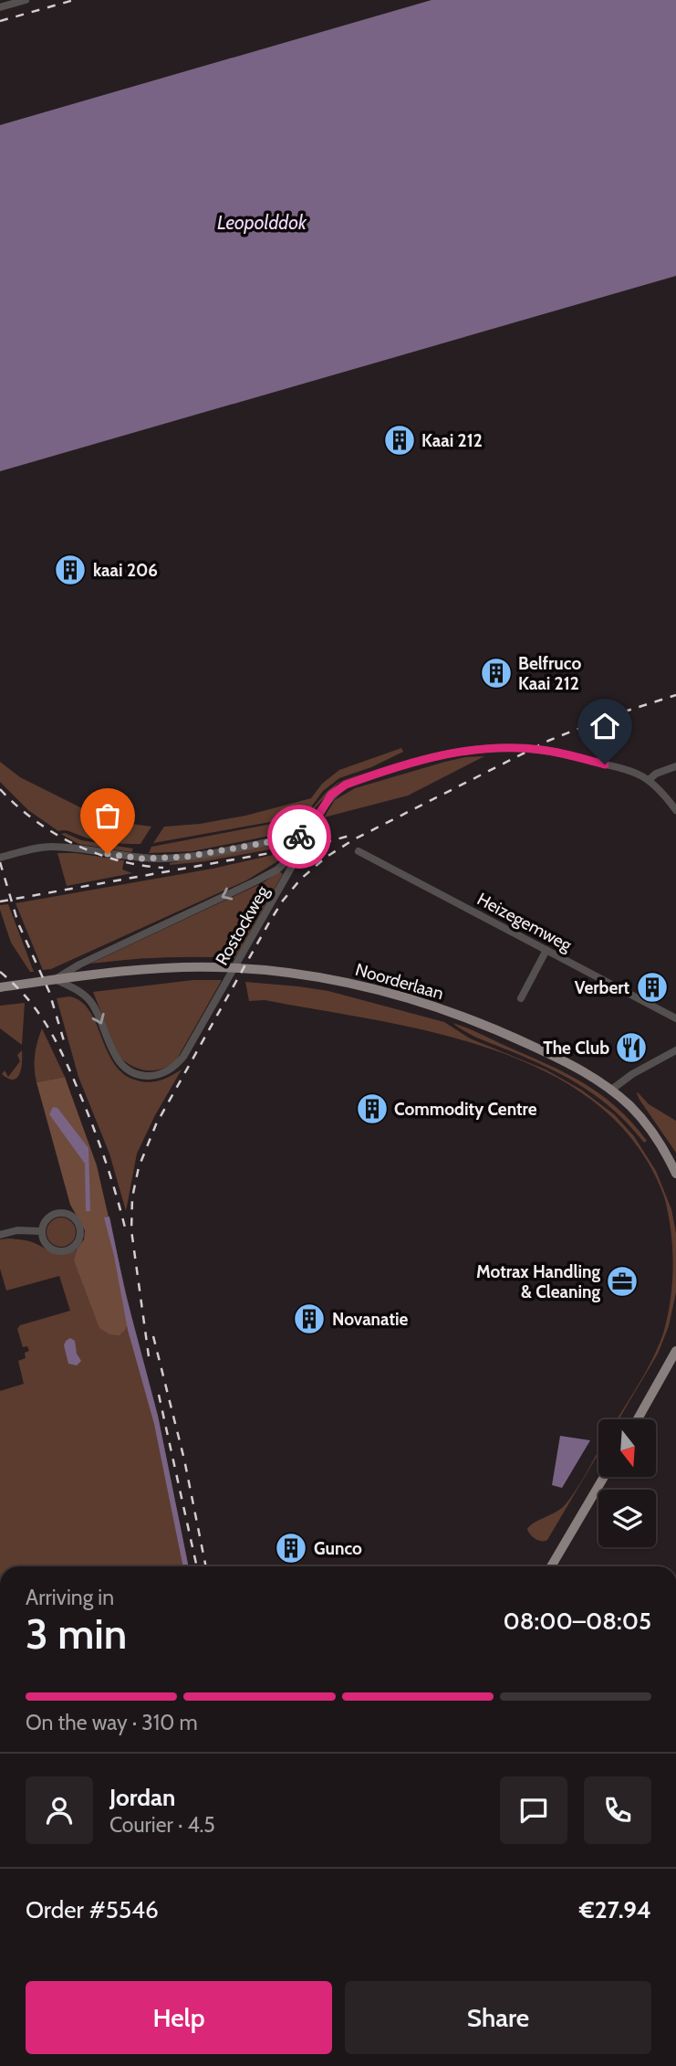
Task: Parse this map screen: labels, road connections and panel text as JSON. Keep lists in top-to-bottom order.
{
  "streets": {
    "main road": ["Noorderlaan"],
    "street": ["Heizegemweg", "Rostockweg"]
  },
  "crossings": [
    ["Rostockweg", "Noorderlaan"]
  ],
  "water": ["Leopolddok"],
  "places": {
    "building": [
      "Kaai 212",
      "kaai 206",
      "Belfruco Kaai 212",
      "Verbert",
      "Commodity Centre",
      "Novanatie",
      "Gunco"
    ],
    "restaurant": ["The Club"],
    "office": ["Motrax Handling & Cleaning"]
  },
  "north": "bottom",
  "page": {
    "heading": ["3 min", "Arriving in", "08:00–08:05"],
    "panel": [
      "Jordan",
      "Courier · 4.5",
      "Order #5546",
      "€27.94"
    ],
    "bar": "On the way · 310 m",
    "buttons": ["Help", "Share"]
  }
}
